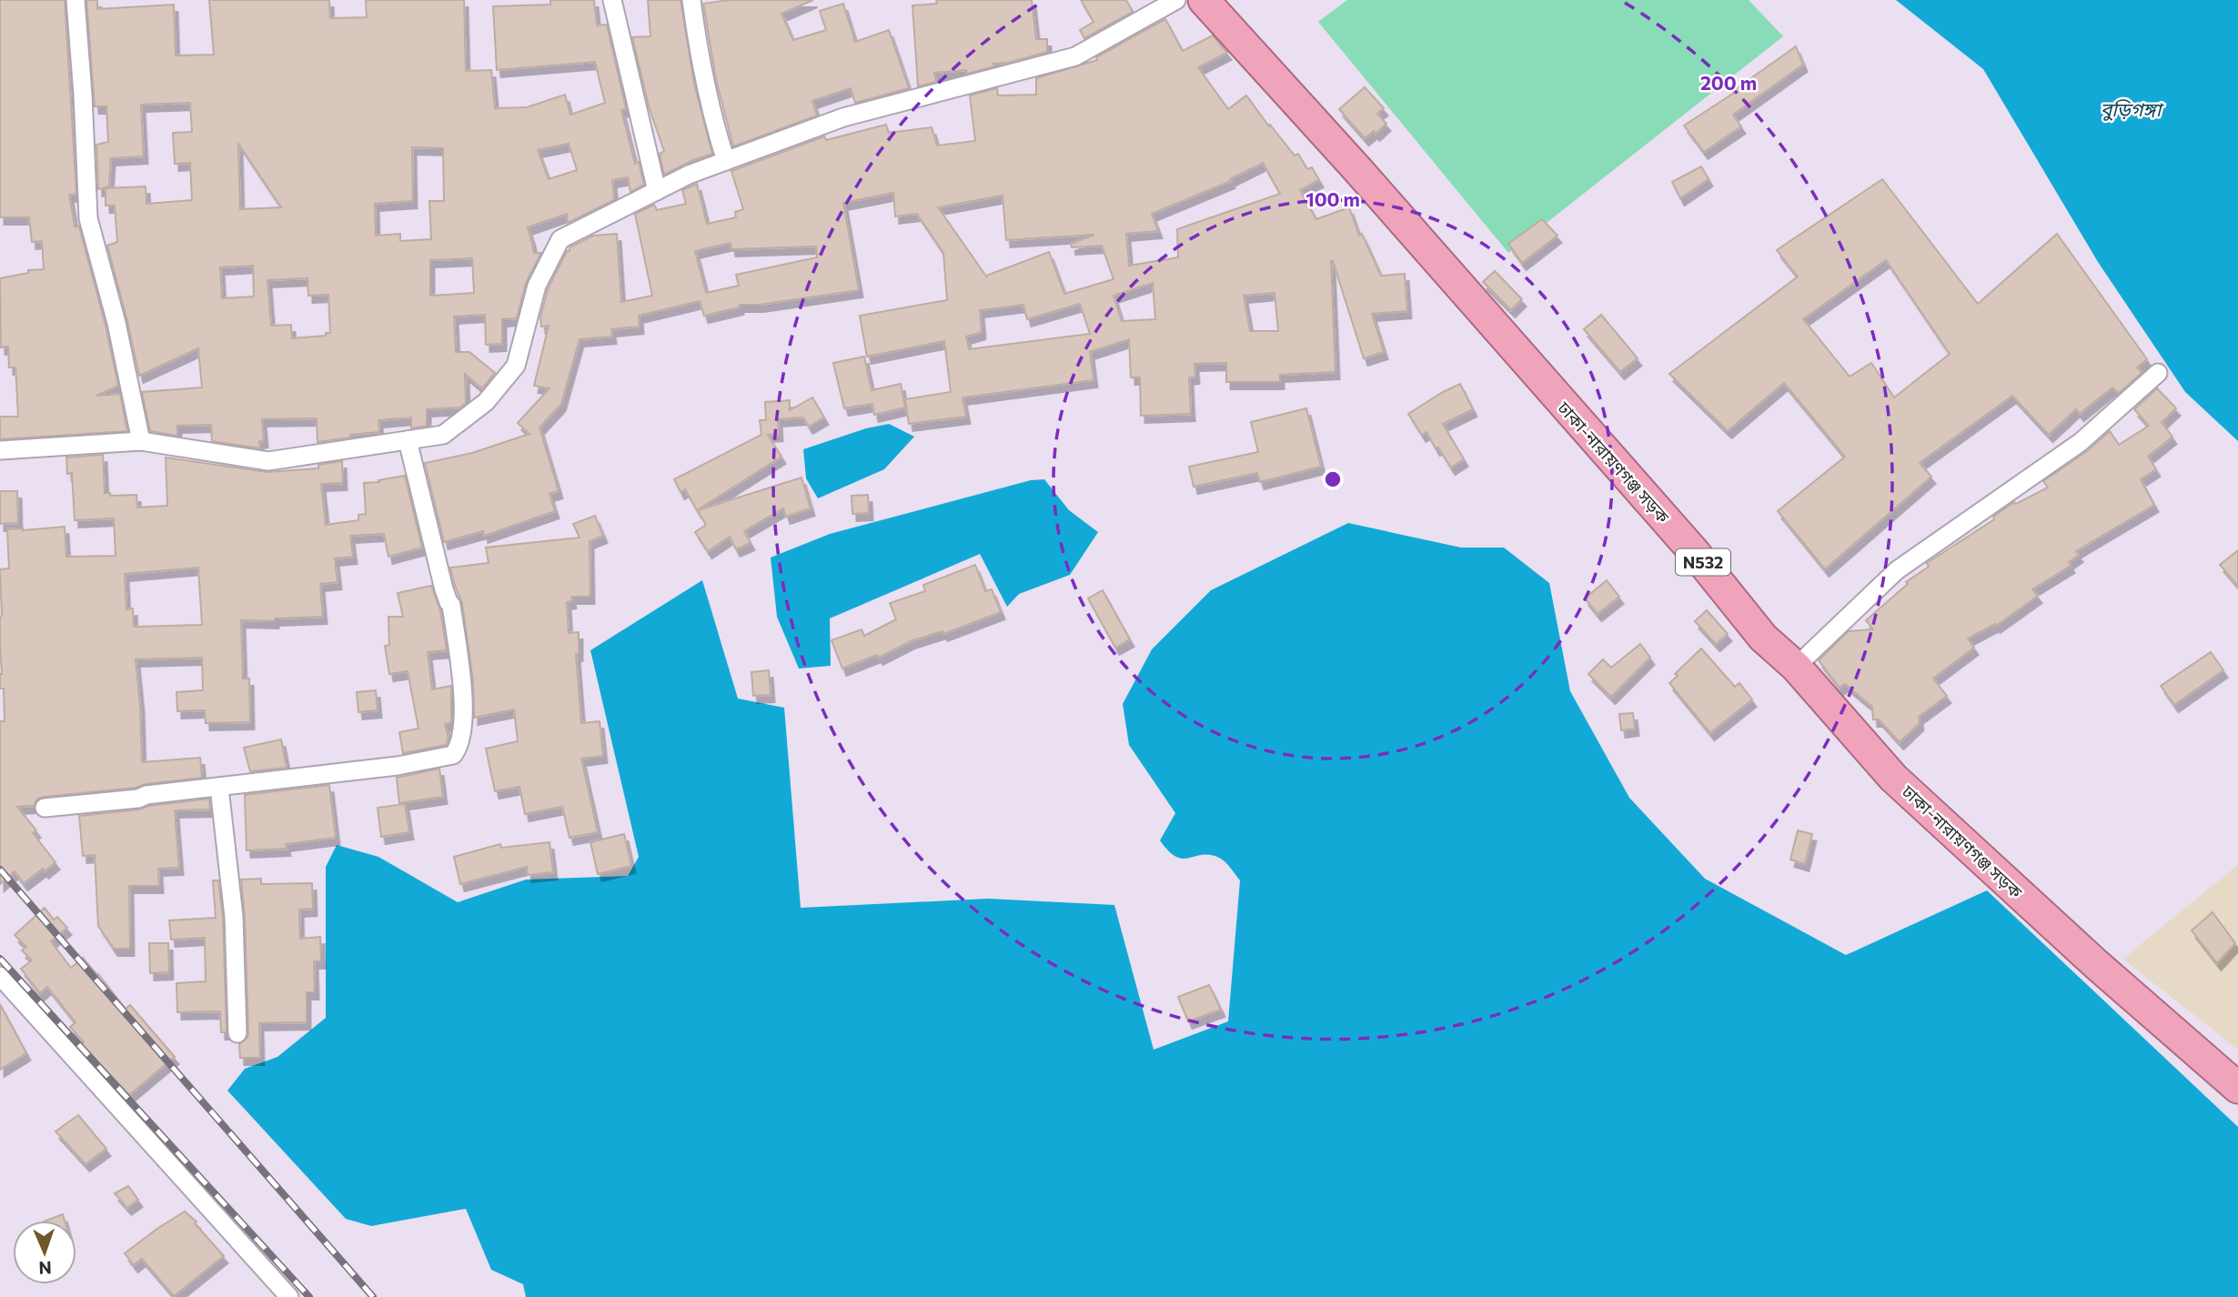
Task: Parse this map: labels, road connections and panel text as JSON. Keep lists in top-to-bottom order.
{
  "streets": {
    "highway": ["ঢাকা-নারায়ণগঞ্জ সড়ক", "N532"]
  },
  "water": ["বুড়িগঙ্গা"],
  "north": "bottom",
  "rings": ["200 m", "100 m"]
}
